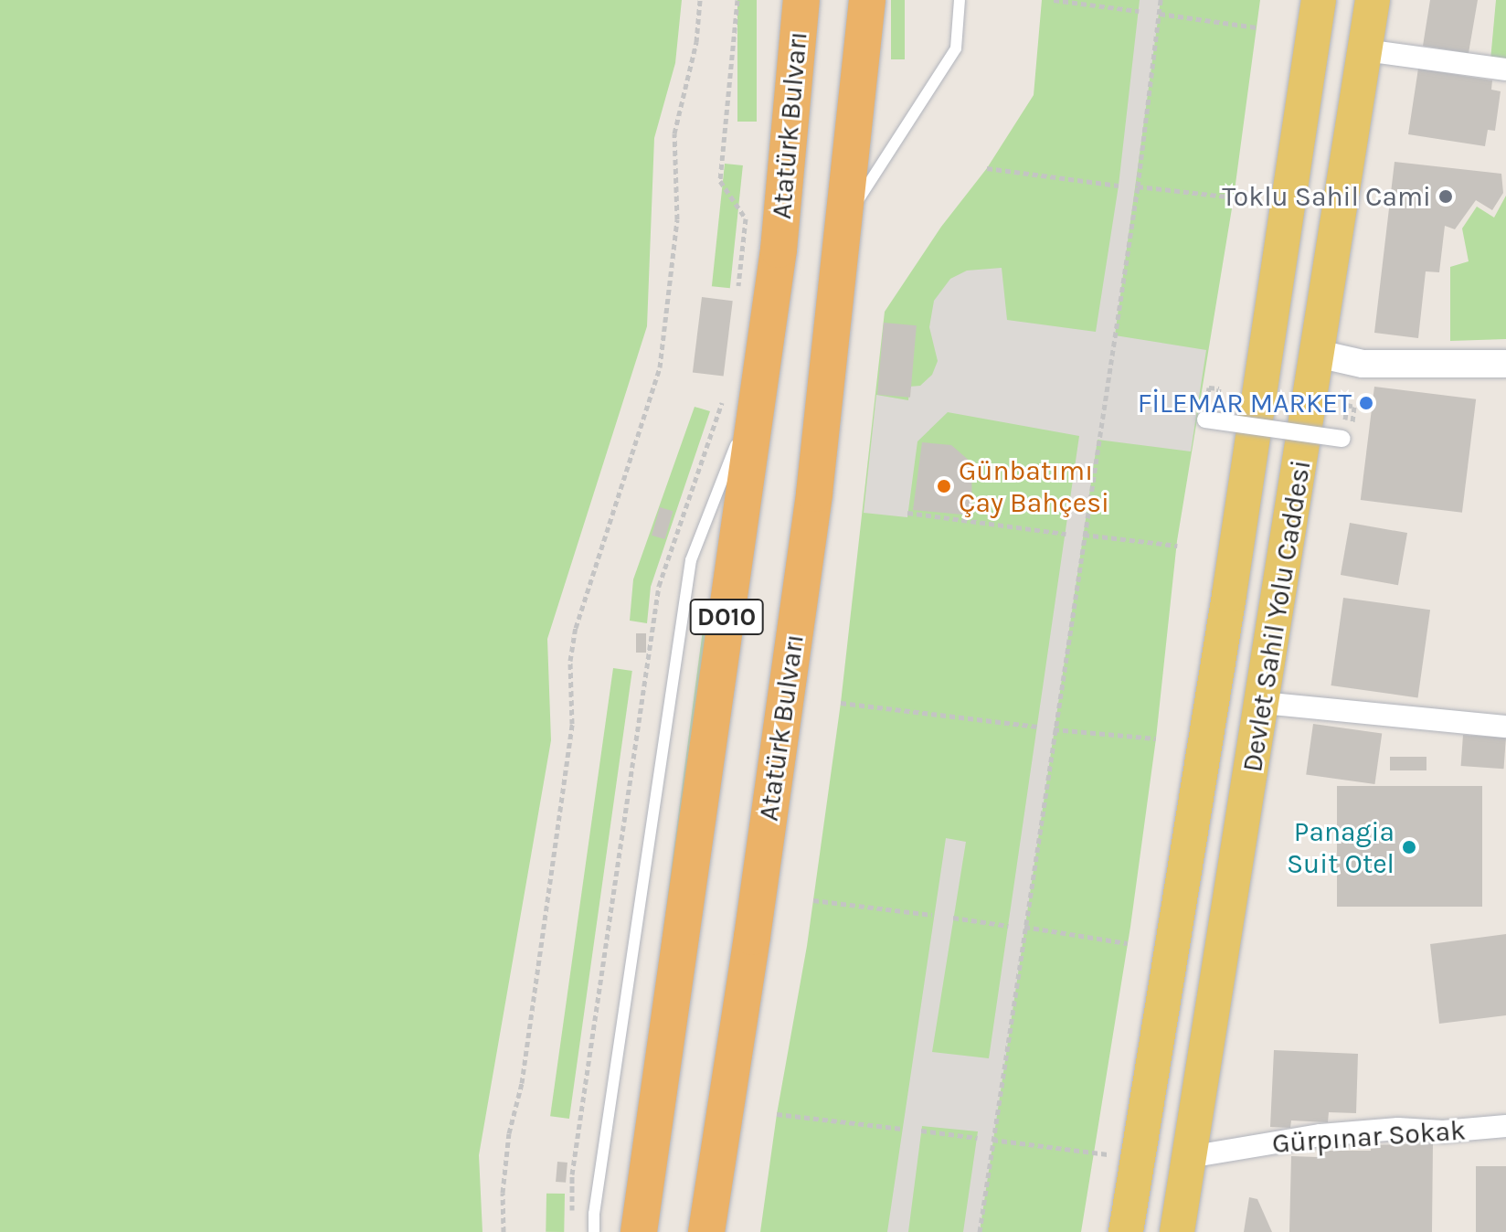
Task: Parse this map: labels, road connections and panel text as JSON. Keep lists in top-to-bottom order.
{
  "streets": {
    "highway": ["Atatürk Bulvarı", "D010"],
    "main road": ["Devlet Sahil Yolu Caddesi"],
    "street": ["Gürpınar Sokak"]
  },
  "crossings": [
    ["Devlet Sahil Yolu Caddesi", "Gürpınar Sokak"]
  ],
  "places": [
    "Toklu Sahil Cami",
    "FİLEMAR MARKET",
    "Günbatımı Çay Bahçesi",
    "Panagia Suit Otel"
  ]
}
